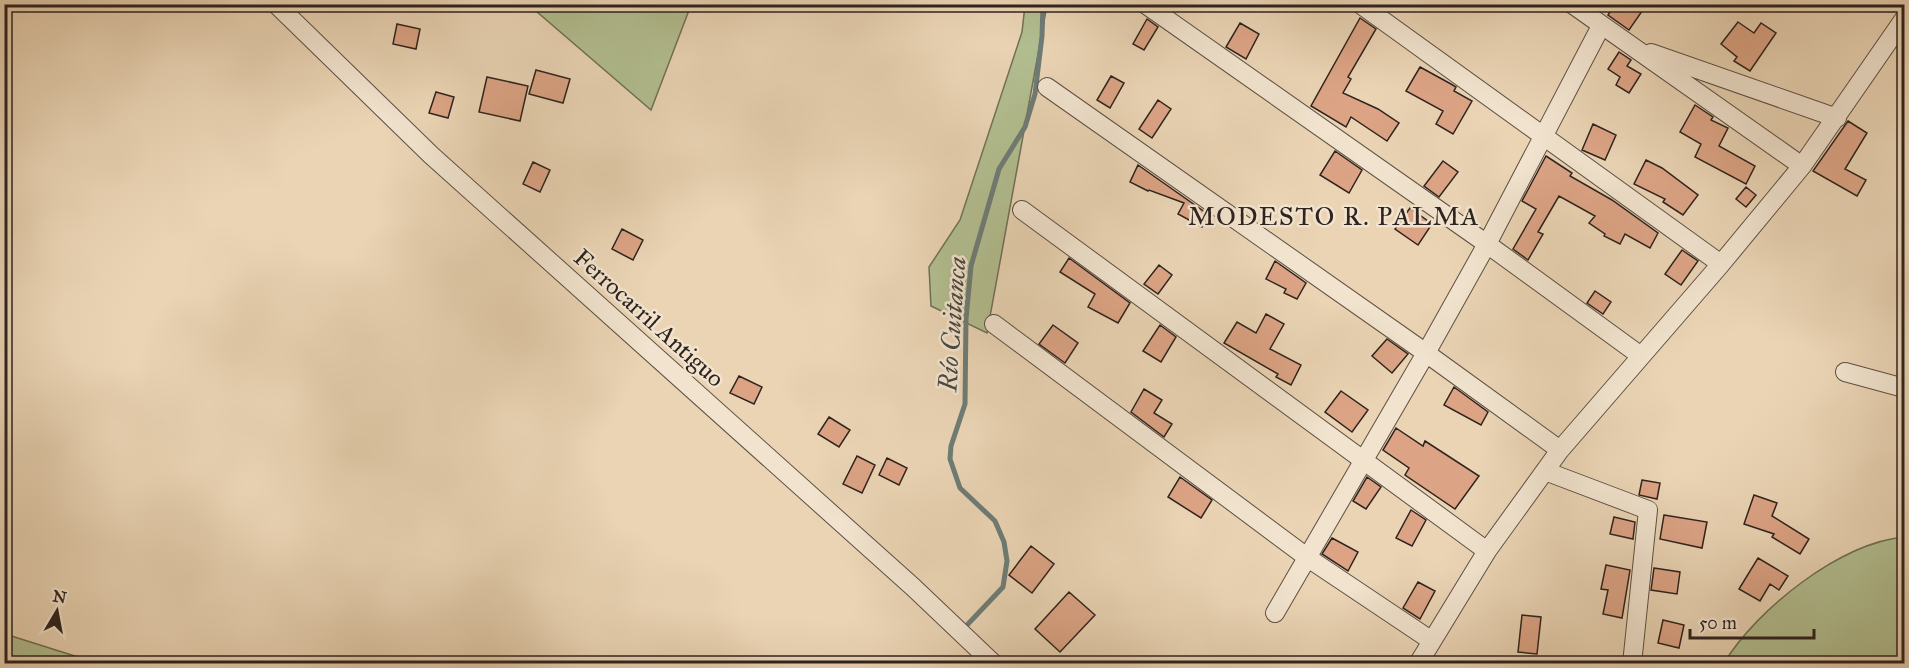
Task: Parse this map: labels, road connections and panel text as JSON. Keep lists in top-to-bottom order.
{
  "streets": {
    "street": ["Ferrocarril Antiguo"]
  },
  "districts": ["MODESTO R. PALMA"],
  "water": ["Río Cuitanca"],
  "scale_bar": "50 m",
  "north": "top"
}
